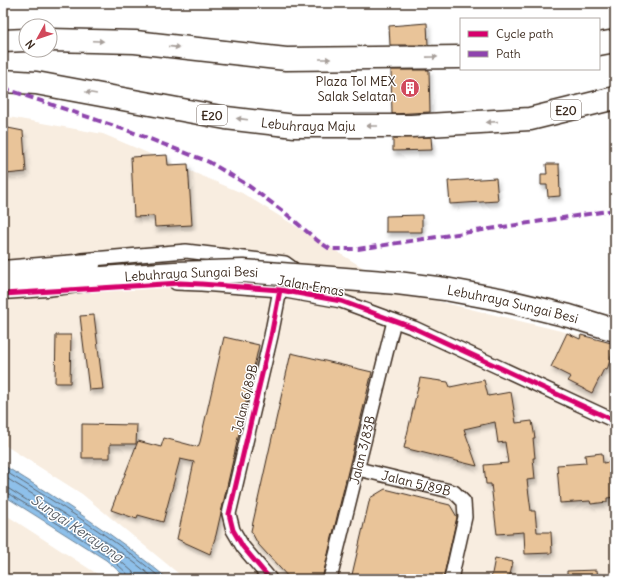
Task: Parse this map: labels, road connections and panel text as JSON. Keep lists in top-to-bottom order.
{
  "streets": {
    "highway": ["E20", "Lebuhraya Maju", "Lebuhraya Sungai Besi"],
    "street": [
      "Jalan Emas",
      "Jalan 6/89B",
      "Jalan 3/83B",
      "Jalan 5/89B"
    ]
  },
  "crossings": [
    ["Jalan Emas", "Jalan 6/89B"],
    ["Jalan Emas", "Jalan 3/83B"],
    ["Jalan 3/83B", "Jalan 5/89B"]
  ],
  "water": ["Sungai Kerayong"],
  "places": {
    "building": ["Plaza Tol MEX Salak Selatan"]
  },
  "legend": ["Cycle path", "Path"],
  "north": "bottom left"
}
